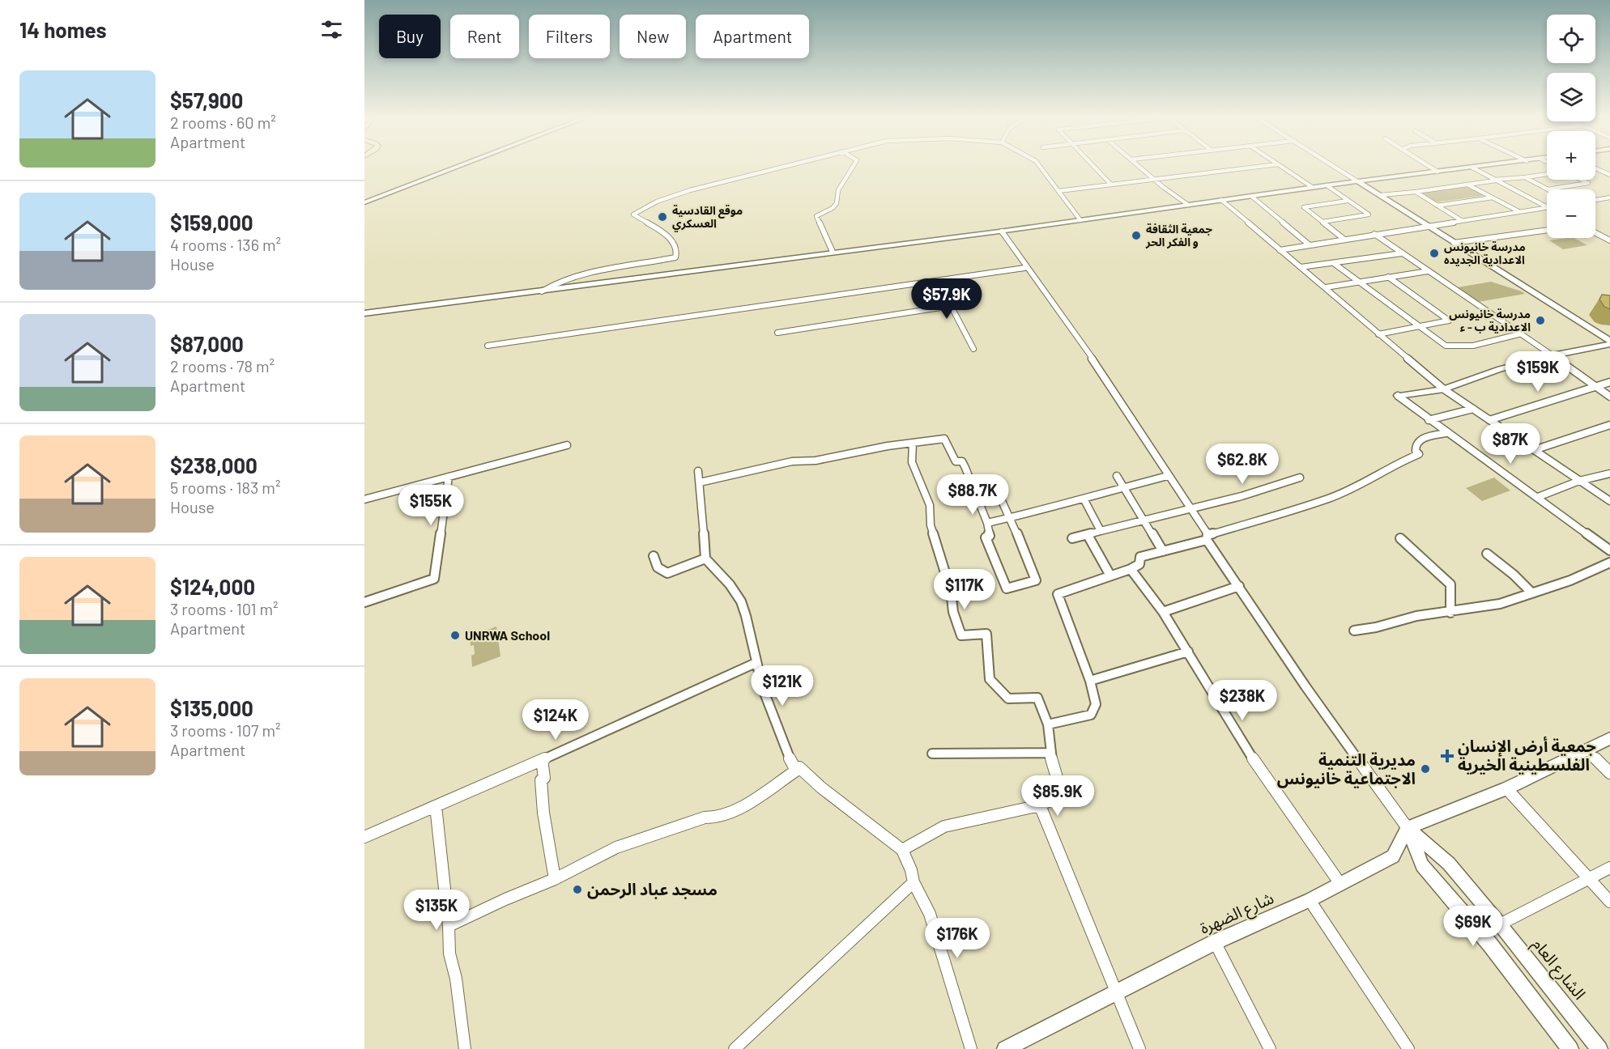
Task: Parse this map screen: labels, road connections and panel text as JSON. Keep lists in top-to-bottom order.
{
  "streets": {
    "street": ["شارع الضهرة", "الشارع العام"]
  },
  "crossings": [
    ["شارع الضهرة", "الشارع العام"]
  ],
  "places": {
    "other": [
      "موقع القادسية العسكري",
      "جمعية الثقافة و الفكر الحر",
      "مدرسة خانيونس الاعدادية الجديده",
      "مدرسة خانيونس الاعدادية ب - ء",
      "UNRWA School",
      "مديرية التنمية الاجتماعية خانيونس",
      "مسجد عباد الرحمن"
    ],
    "health": ["جمعية أرض الإنسان الفلسطينية الخيرية"]
  },
  "page": {
    "heading": "14 homes",
    "map_buttons": ["+", "−"],
    "chip": [
      "Buy",
      "Rent",
      "Filters",
      "New",
      "Apartment"
    ],
    "list": [
      {
        "name": "$57,900",
        "note": "2 rooms · 60 m² · Apartment"
      },
      {
        "name": "$159,000",
        "note": "4 rooms · 136 m² · House"
      },
      {
        "name": "$87,000",
        "note": "2 rooms · 78 m² · Apartment"
      },
      {
        "name": "$238,000",
        "note": "5 rooms · 183 m² · House"
      },
      {
        "name": "$124,000",
        "note": "3 rooms · 101 m² · Apartment"
      },
      {
        "name": "$135,000",
        "note": "3 rooms · 107 m² · Apartment"
      }
    ],
    "price": [
      "$57.9K",
      "$159K",
      "$87K",
      "$62.8K",
      "$88.7K",
      "$155K",
      "$117K",
      "$121K",
      "$238K",
      "$124K",
      "$85.9K",
      "$135K",
      "$69K",
      "$176K"
    ]
  }
}
